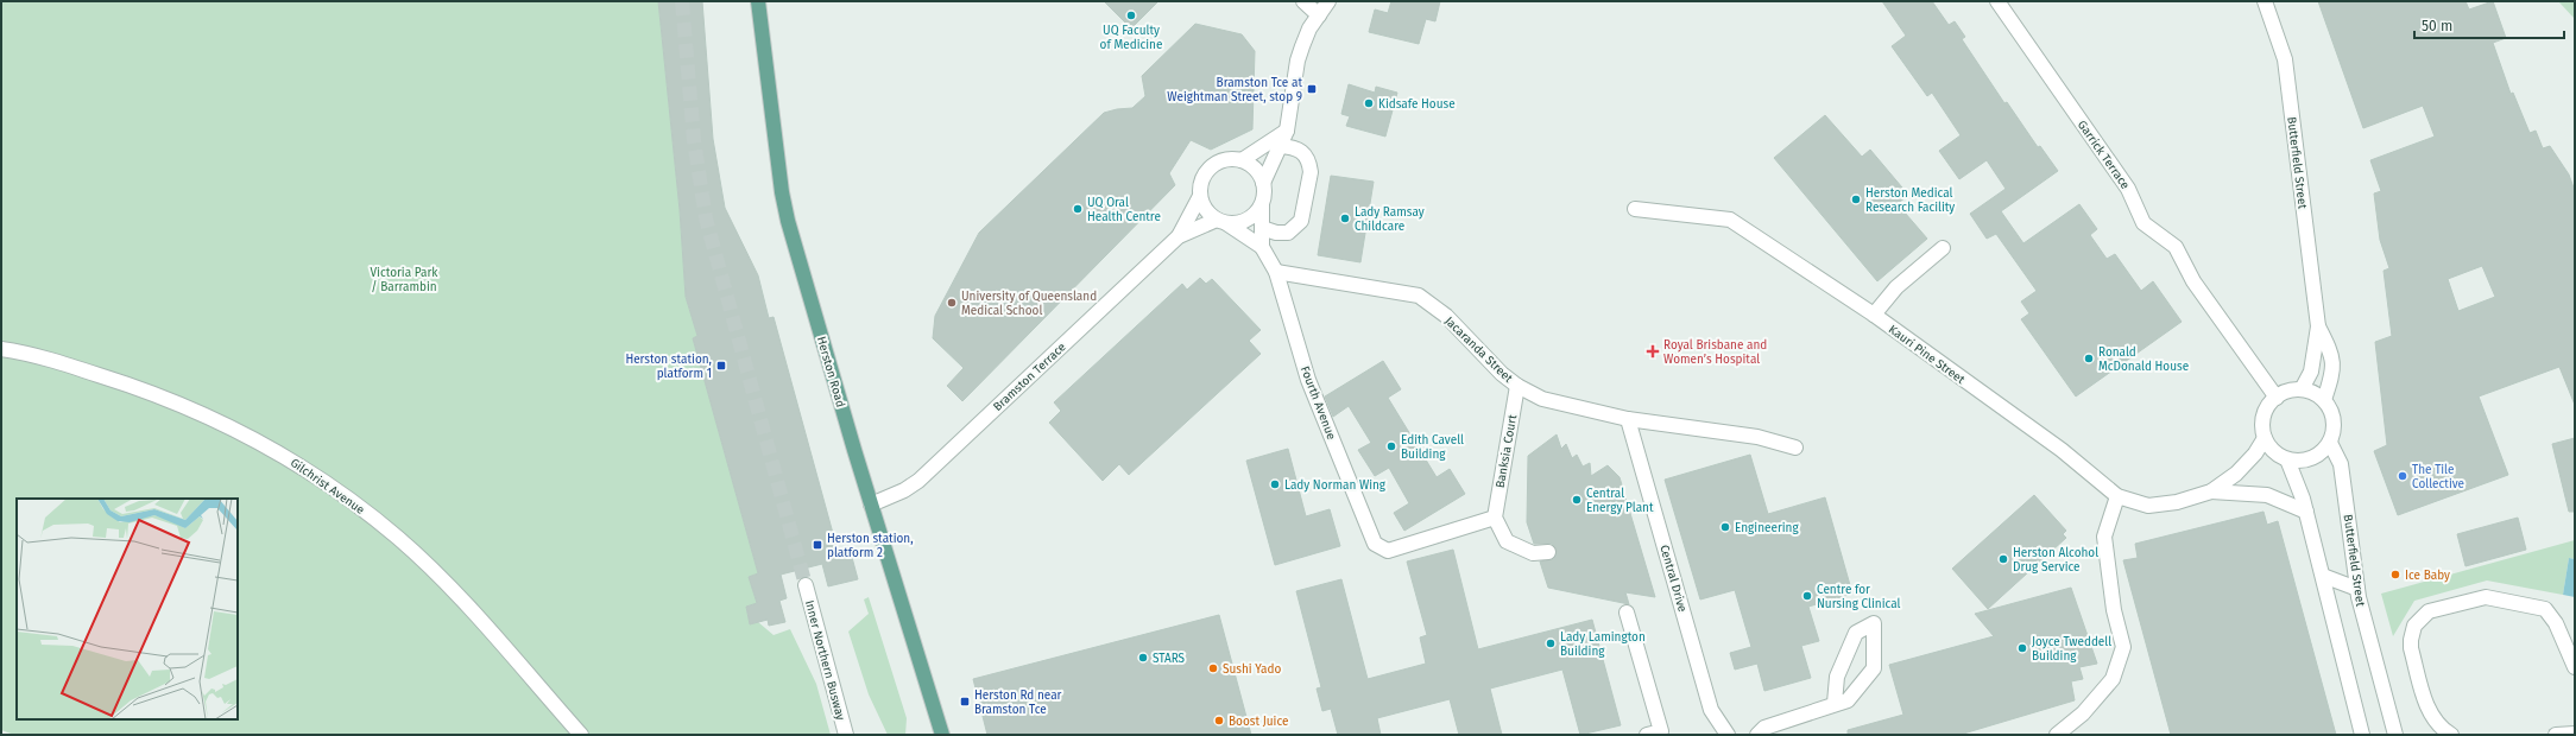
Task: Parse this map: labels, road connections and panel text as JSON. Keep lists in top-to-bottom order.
{
  "streets": {
    "main road": ["Herston Road"],
    "street": [
      "Garrick Terrace",
      "Butterfield Street",
      "Jacaranda Street",
      "Kauri Pine Street",
      "Bramston Terrace",
      "Fourth Avenue",
      "Banksia Court",
      "Gilchrist Avenue",
      "Central Drive",
      "Inner Northern Busway"
    ]
  },
  "crossings": [
    ["Garrick Terrace", "Butterfield Street"],
    ["Jacaranda Street", "Fourth Avenue"],
    ["Jacaranda Street", "Banksia Court"],
    ["Jacaranda Street", "Central Drive"],
    ["Herston Road", "Bramston Terrace"],
    ["Bramston Terrace", "Fourth Avenue"],
    ["Fourth Avenue", "Banksia Court"]
  ],
  "parks": ["Victoria Park / Barrambin"],
  "places": {
    "other": [
      "UQ Faculty of Medicine",
      "Kidsafe House",
      "Herston Medical Research Facility",
      "UQ Oral Health Centre",
      "Lady Ramsay Childcare",
      "University of Queensland Medical School",
      "Ronald McDonald House",
      "Edith Cavell Building",
      "The Tile Collective",
      "Lady Norman Wing",
      "Central Energy Plant",
      "Engineering",
      "Herston Alcohol Drug Service",
      "Ice Baby",
      "Centre for Nursing Clinical",
      "Lady Lamington Building",
      "Joyce Tweddell Building",
      "STARS",
      "Sushi Yado",
      "Boost Juice"
    ],
    "transit": [
      "Bramston Tce at Weightman Street, stop 9",
      "Herston station, platform 1",
      "Herston station, platform 2",
      "Herston Rd near Bramston Tce"
    ],
    "health": ["Royal Brisbane and Women’s Hospital"]
  },
  "scale_bar": "50 m"
}
